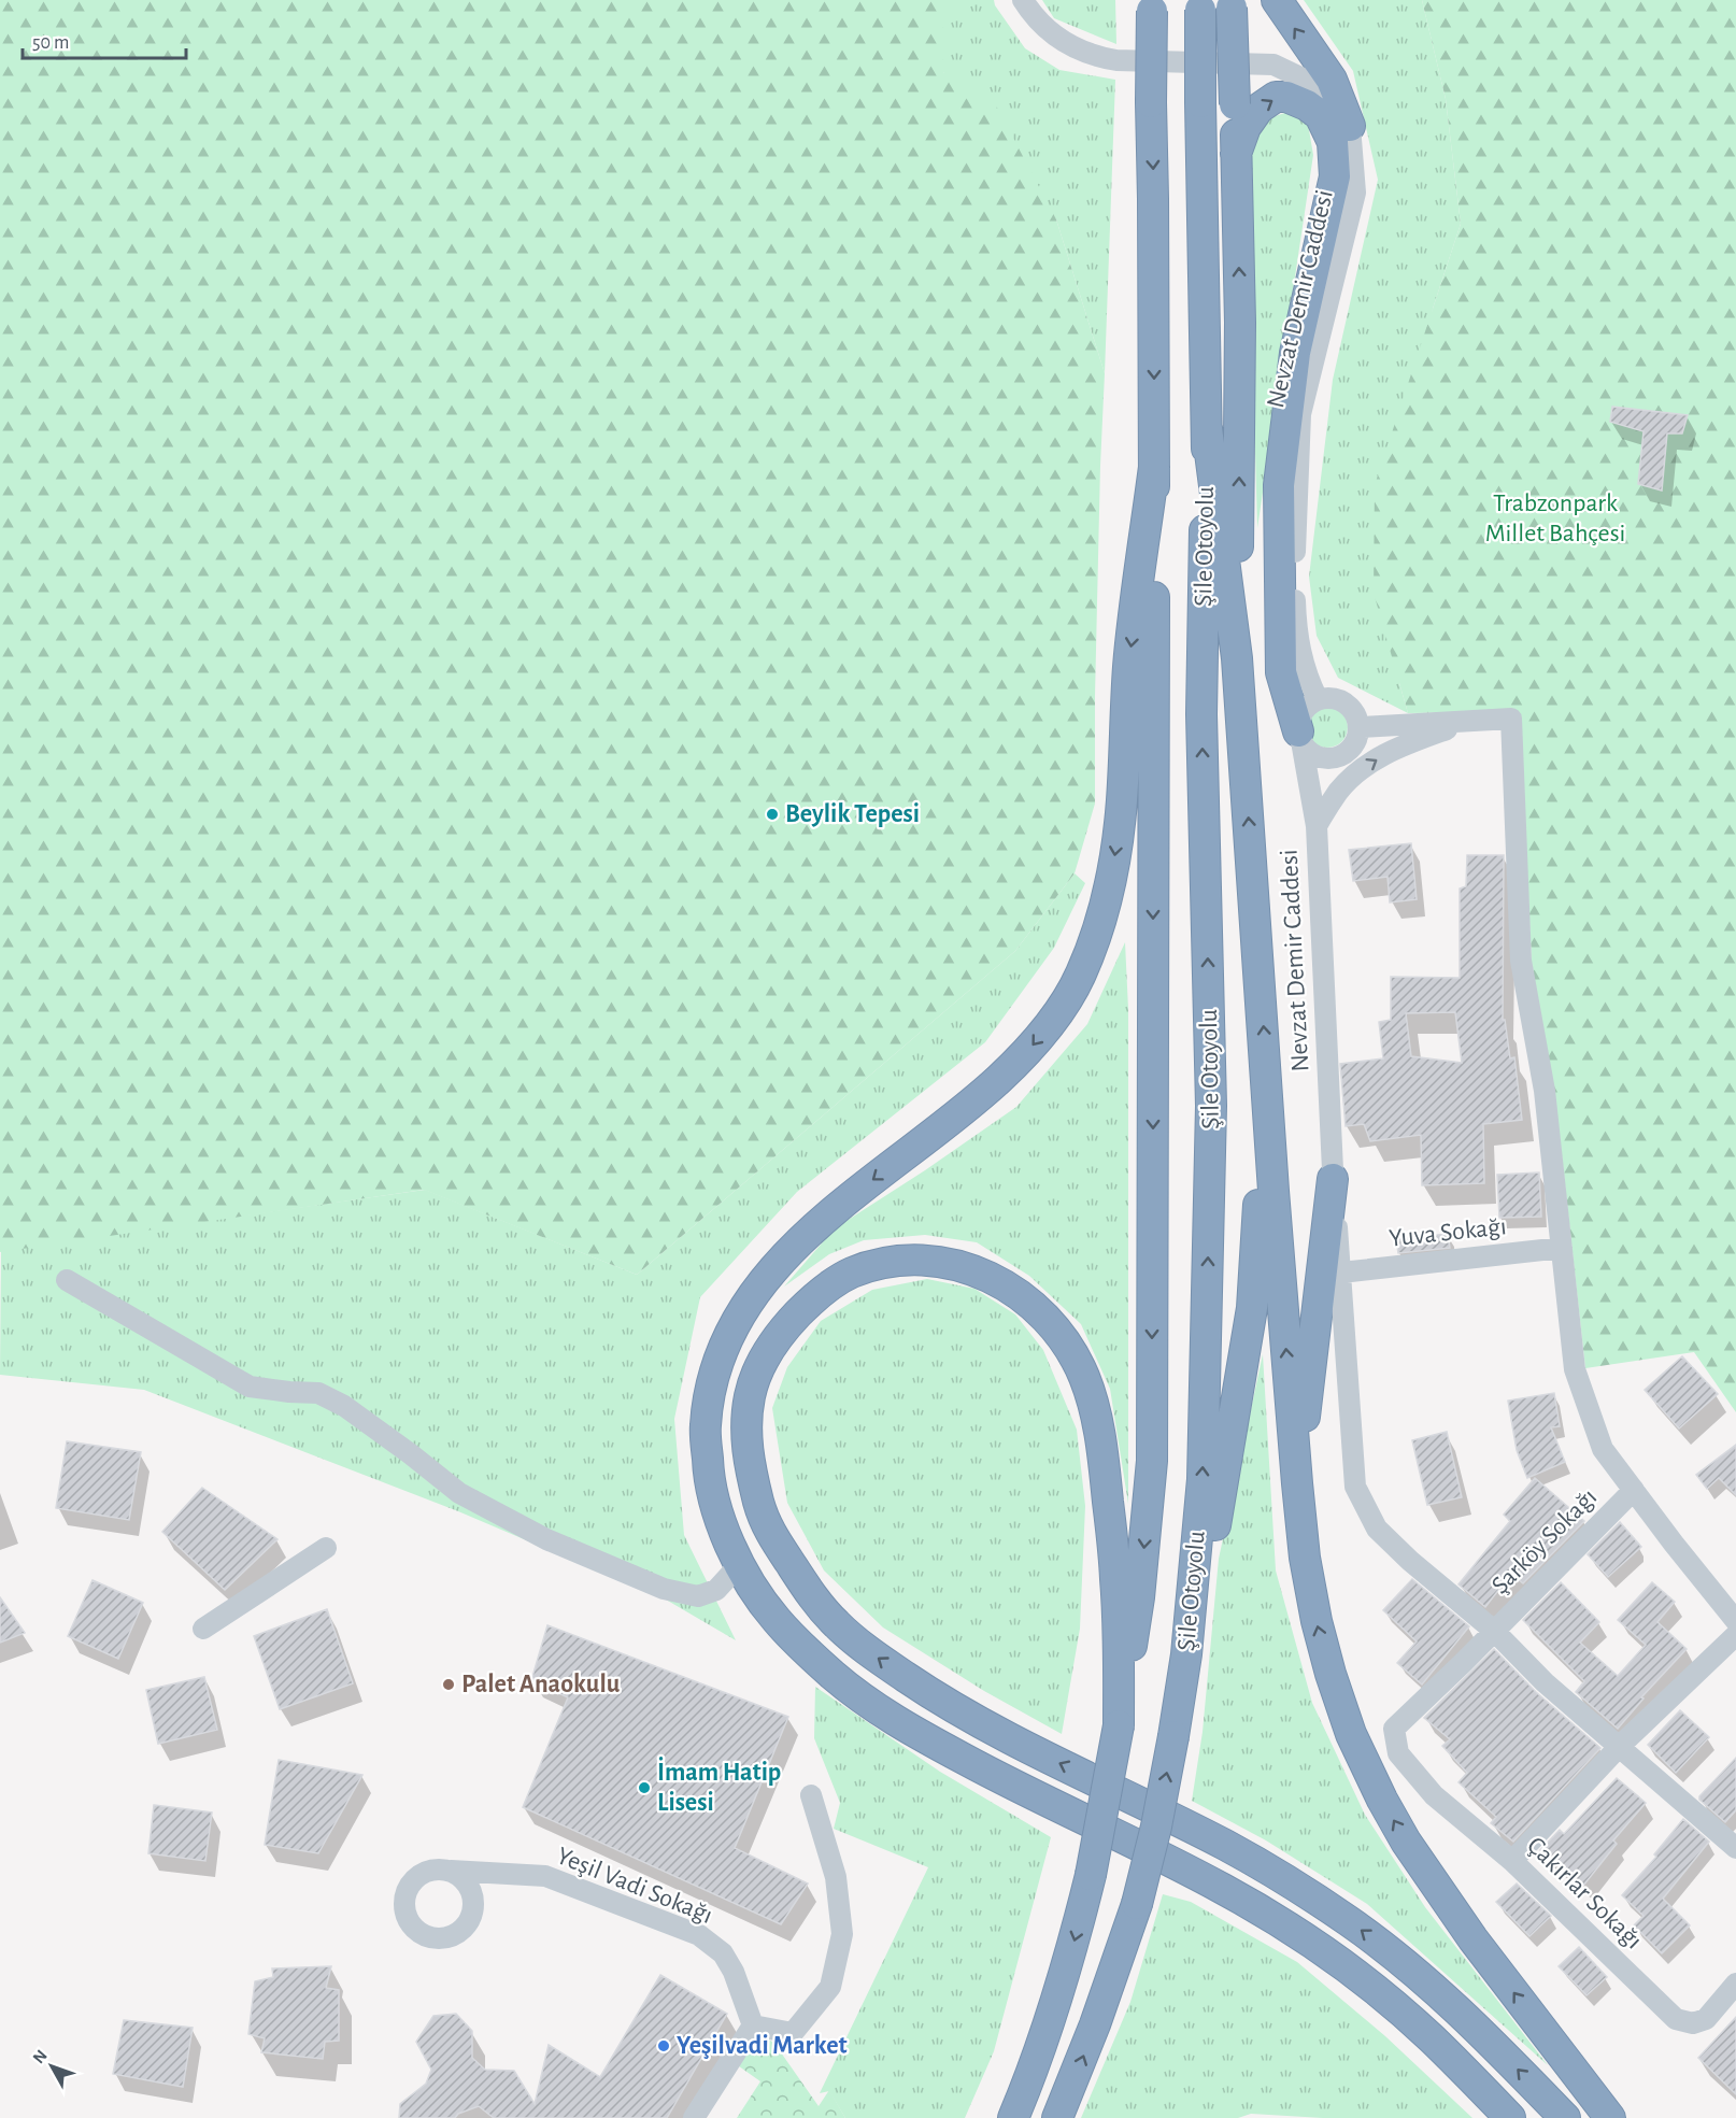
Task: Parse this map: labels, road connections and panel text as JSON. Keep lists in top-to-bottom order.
{
  "streets": {
    "highway": ["Şile Otoyolu"],
    "street": [
      "Nevzat Demir Caddesi",
      "Yuva Sokağı",
      "Şarköy Sokağı",
      "Yeşil Vadi Sokağı",
      "Çakırlar Sokağı"
    ]
  },
  "crossings": [
    ["Nevzat Demir Caddesi", "Yuva Sokağı"],
    ["Nevzat Demir Caddesi", "Şarköy Sokağı"],
    ["Şarköy Sokağı", "Çakırlar Sokağı"]
  ],
  "parks": ["Trabzonpark Millet Bahçesi"],
  "places": [
    "Beylik Tepesi",
    "Palet Anaokulu",
    "İmam Hatip Lisesi",
    "Yeşilvadi Market"
  ],
  "scale_bar": "50 m",
  "north": "top left"
}
